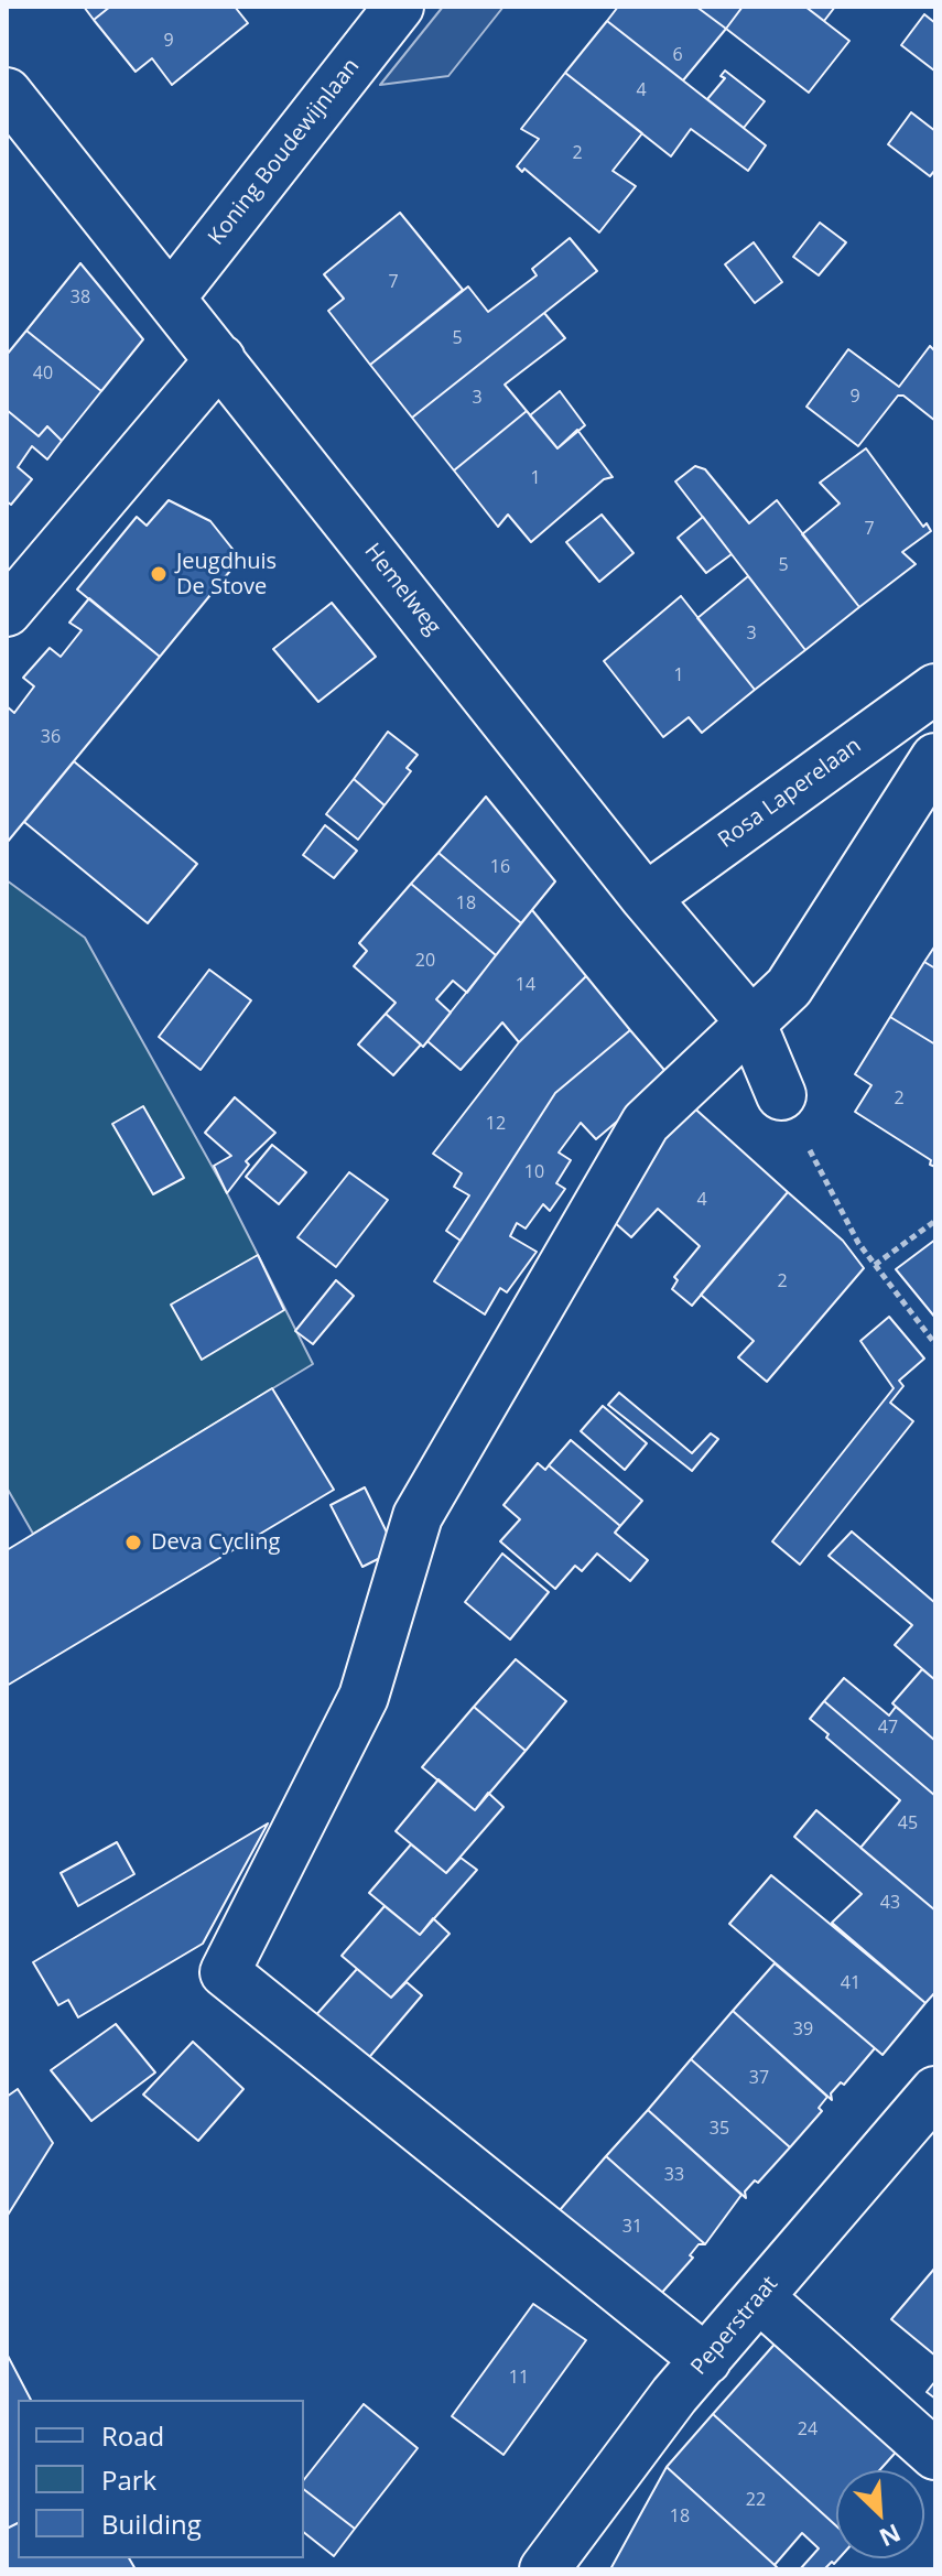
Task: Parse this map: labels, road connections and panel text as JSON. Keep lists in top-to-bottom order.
{
  "streets": {
    "street": [
      "Koning Boudewijnlaan",
      "Hemelweg",
      "Rosa Laperelaan",
      "Peperstraat"
    ]
  },
  "crossings": [
    ["Koning Boudewijnlaan", "Hemelweg"],
    ["Hemelweg", "Rosa Laperelaan"]
  ],
  "places": ["Jeugdhuis De Stove", "Deva Cycling"],
  "house_numbers": [
    "9",
    "6",
    "4",
    "2",
    "7",
    "38",
    "5",
    "40",
    "9",
    "3",
    "1",
    "7",
    "5",
    "3",
    "1",
    "36",
    "16",
    "18",
    "20",
    "14",
    "2",
    "12",
    "10",
    "4",
    "2",
    "47",
    "45",
    "43",
    "41",
    "39",
    "37",
    "35",
    "33",
    "31",
    "11",
    "24",
    "22",
    "18"
  ],
  "legend": ["Road", "Park", "Building"],
  "north": "bottom right"
}
